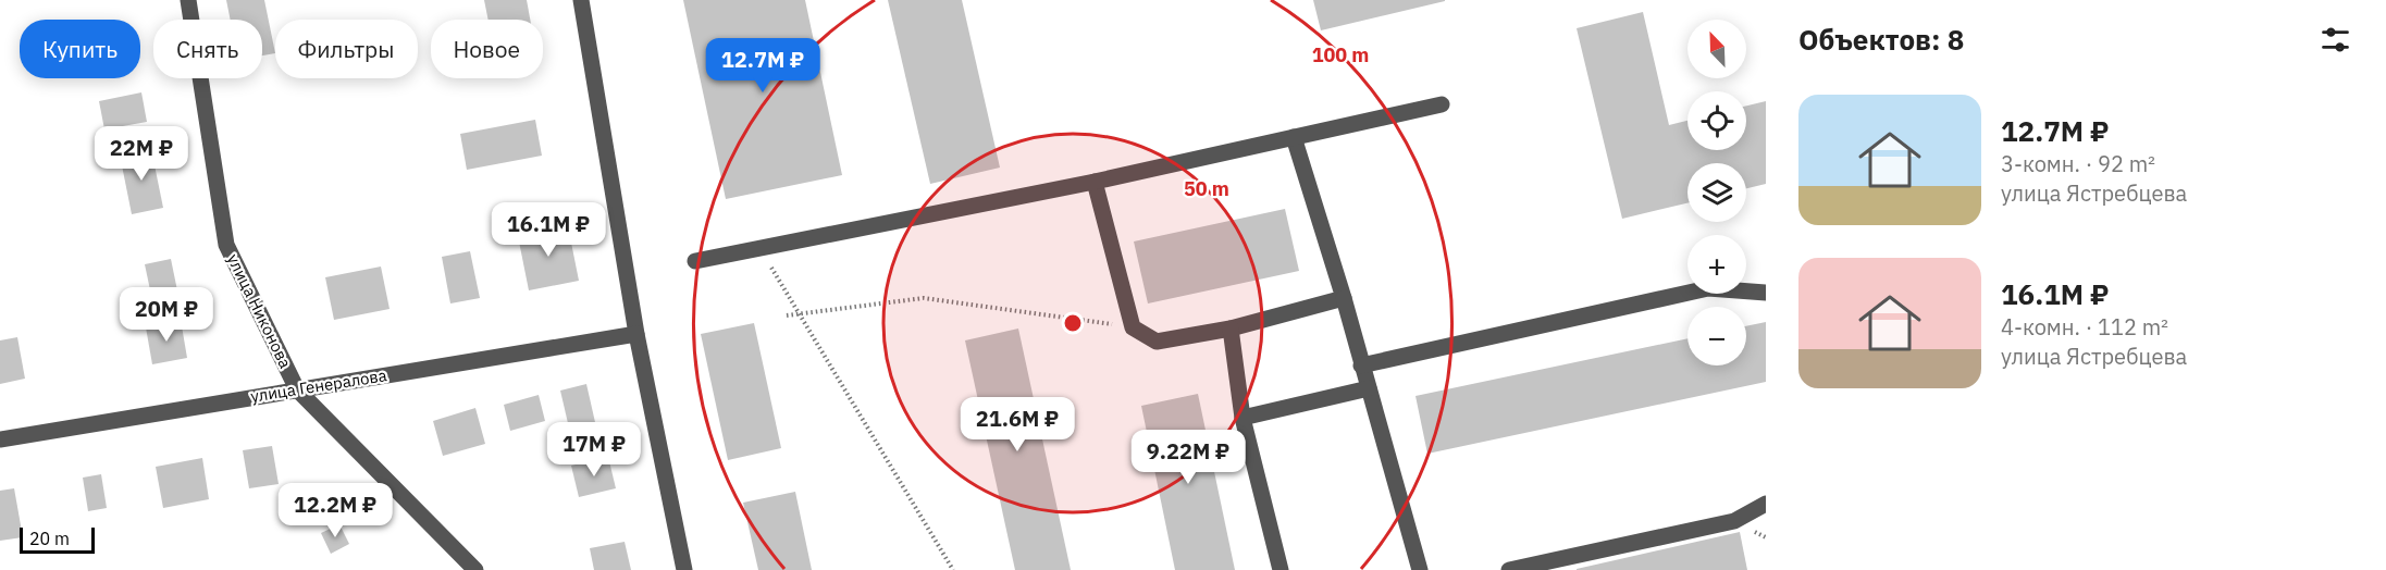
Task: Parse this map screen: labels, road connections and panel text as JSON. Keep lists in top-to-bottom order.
{
  "streets": {
    "street": ["улица Никонова", "улица Генералова"]
  },
  "crossings": [
    ["улица Никонова", "улица Генералова"]
  ],
  "scale_bar": "20 m",
  "north": "top left",
  "page": {
    "heading": "Объектов: 8",
    "map_buttons": ["+", "−"],
    "chip": [
      "Купить",
      "Снять",
      "Фильтры",
      "Новое"
    ],
    "price": [
      "12.7M ₽",
      "22M ₽",
      "16.1M ₽",
      "20M ₽",
      "21.6M ₽",
      "17M ₽",
      "9.22M ₽",
      "12.2M ₽"
    ],
    "list": [
      {
        "name": "12.7M ₽",
        "note": "3-комн. · 92 m² · улица Ястребцева"
      },
      {
        "name": "16.1M ₽",
        "note": "4-комн. · 112 m² · улица Ястребцева"
      }
    ],
    "scale": "20 m"
  },
  "rings": ["100 m", "50 m"]
}
